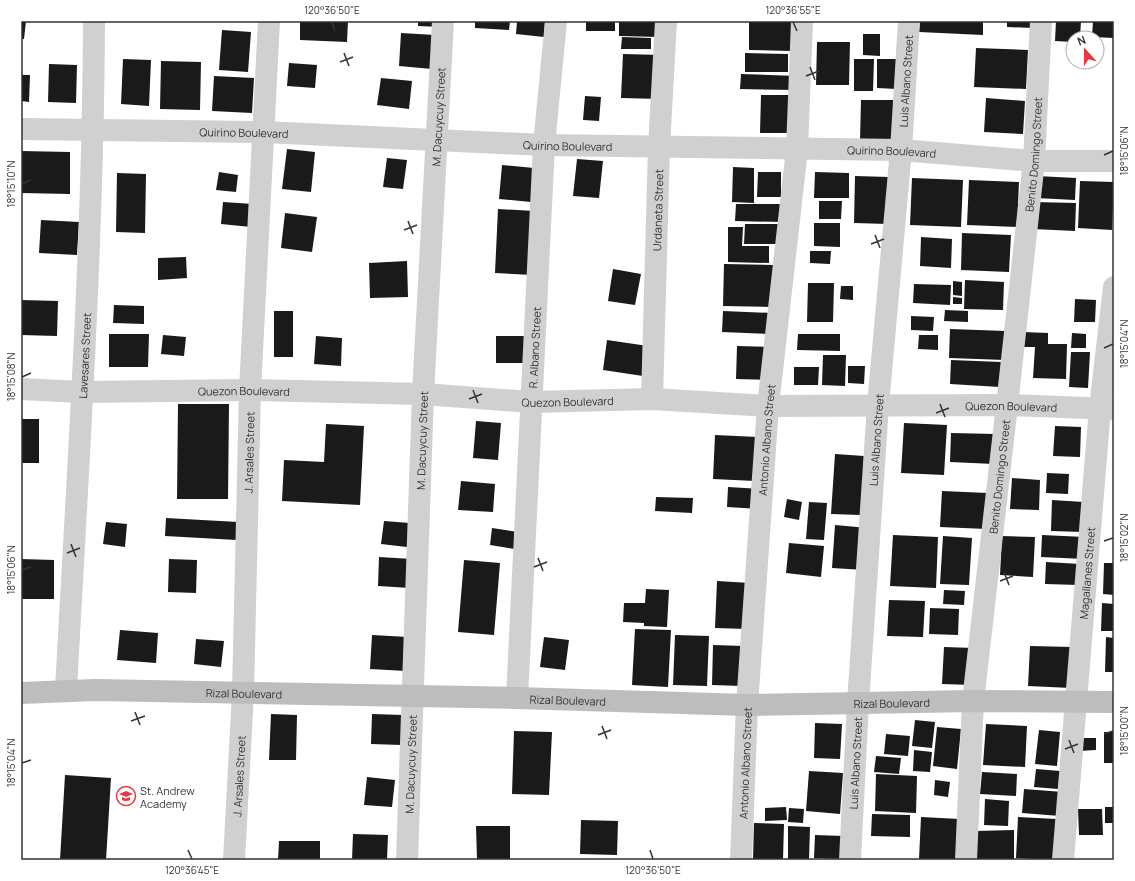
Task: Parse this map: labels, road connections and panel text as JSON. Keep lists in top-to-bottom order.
{
  "streets": {
    "main road": ["Rizal Boulevard"],
    "street": [
      "Luis Albano Street",
      "M. Dacuycuy Street",
      "Quirino Boulevard",
      "Benito Domingo Street",
      "Urdaneta Street",
      "R. Albano Street",
      "Lavesares Street",
      "Quezon Boulevard",
      "Antonio Albano Street",
      "J. Arsales Street",
      "Magallanes Street"
    ]
  },
  "crossings": [
    ["Luis Albano Street", "Quirino Boulevard"],
    ["Luis Albano Street", "Quezon Boulevard"],
    ["Luis Albano Street", "Rizal Boulevard"],
    ["M. Dacuycuy Street", "Quirino Boulevard"],
    ["M. Dacuycuy Street", "Quezon Boulevard"],
    ["M. Dacuycuy Street", "Rizal Boulevard"],
    ["Quirino Boulevard", "Benito Domingo Street"],
    ["Quirino Boulevard", "Urdaneta Street"],
    ["Quirino Boulevard", "R. Albano Street"],
    ["Quirino Boulevard", "Lavesares Street"],
    ["Quirino Boulevard", "Antonio Albano Street"],
    ["Quirino Boulevard", "J. Arsales Street"],
    ["Benito Domingo Street", "Quezon Boulevard"],
    ["Benito Domingo Street", "Rizal Boulevard"],
    ["Urdaneta Street", "Quezon Boulevard"],
    ["R. Albano Street", "Quezon Boulevard"],
    ["R. Albano Street", "Rizal Boulevard"],
    ["Lavesares Street", "Quezon Boulevard"],
    ["Lavesares Street", "Rizal Boulevard"],
    ["Quezon Boulevard", "Antonio Albano Street"],
    ["Quezon Boulevard", "J. Arsales Street"],
    ["Quezon Boulevard", "Magallanes Street"],
    ["Antonio Albano Street", "Rizal Boulevard"],
    ["J. Arsales Street", "Rizal Boulevard"],
    ["Magallanes Street", "Rizal Boulevard"]
  ],
  "places": {
    "school or university": ["St. Andrew Academy"]
  },
  "north": "top",
  "coordinates": [
    "120°36'50\"E",
    "120°36'55\"E",
    "18°15'06\"N",
    "18°15'10\"N",
    "18°15'04\"N",
    "18°15'08\"N",
    "18°15'02\"N",
    "18°15'00\"N",
    "120°36'45\"E"
  ]
}
